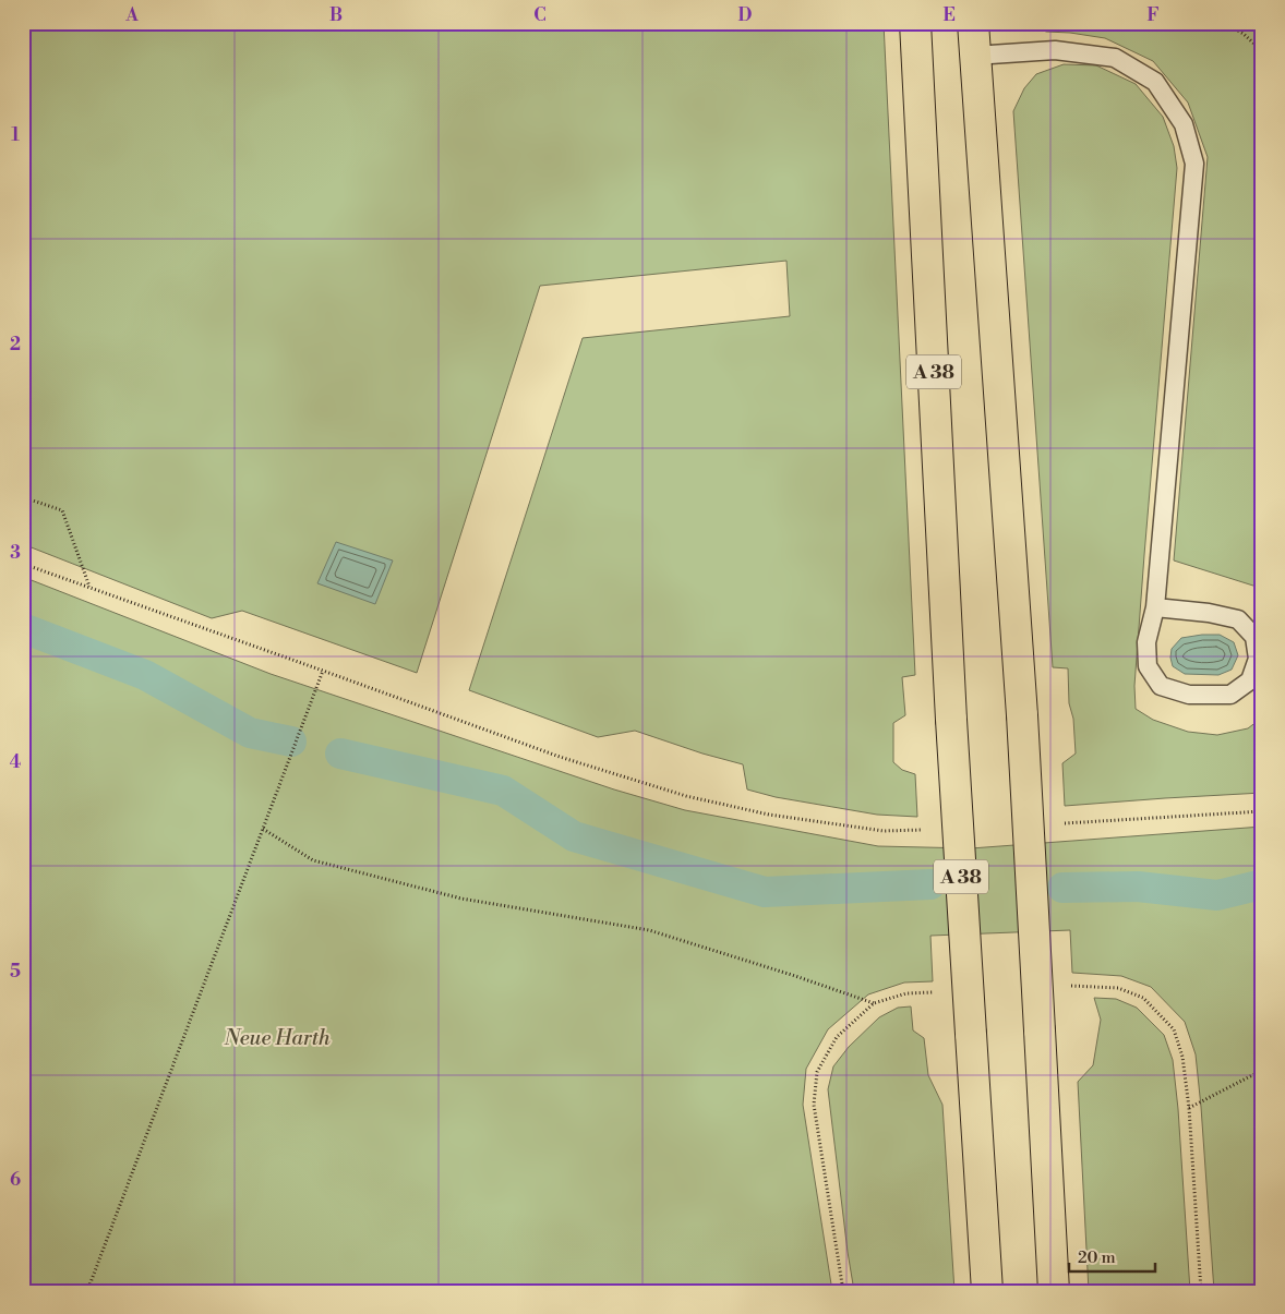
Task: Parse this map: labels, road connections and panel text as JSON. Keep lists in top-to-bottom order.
{
  "streets": {
    "highway": ["A 38"]
  },
  "parks": ["Neue Harth"],
  "scale_bar": "20 m",
  "grid": {
    "columns": [
      "A",
      "B",
      "C",
      "D",
      "E",
      "F"
    ],
    "rows": [
      "1",
      "2",
      "3",
      "4",
      "5",
      "6"
    ]
  }
}
